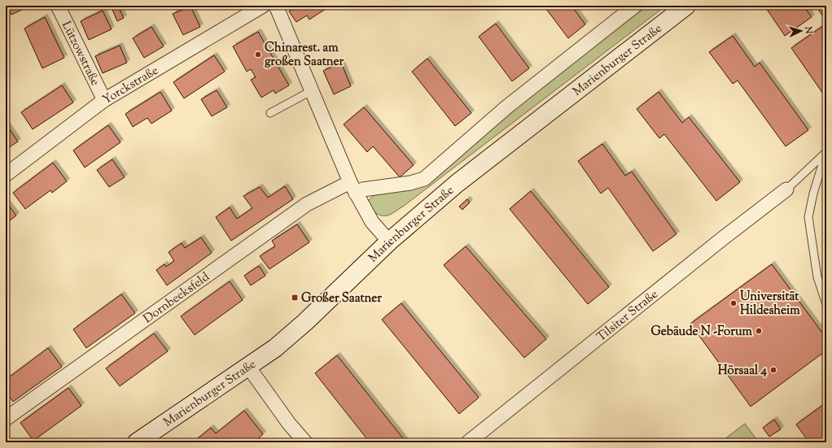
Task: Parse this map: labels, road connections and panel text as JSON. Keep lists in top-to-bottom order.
{
  "streets": {
    "main road": ["Marienburger Straße"],
    "street": [
      "Lützowstraße",
      "Yorckstraße",
      "Dornbeeksfeld",
      "Tilsiter Straße"
    ]
  },
  "crossings": [
    ["Lützowstraße", "Yorckstraße"]
  ],
  "places": {
    "other": [
      "Chinarest. am großen Saatner",
      "Universität Hildesheim",
      "Gebäude N -Forum",
      "Hörsaal 4"
    ],
    "transit": ["Großer Saatner"]
  },
  "north": "right"
}
